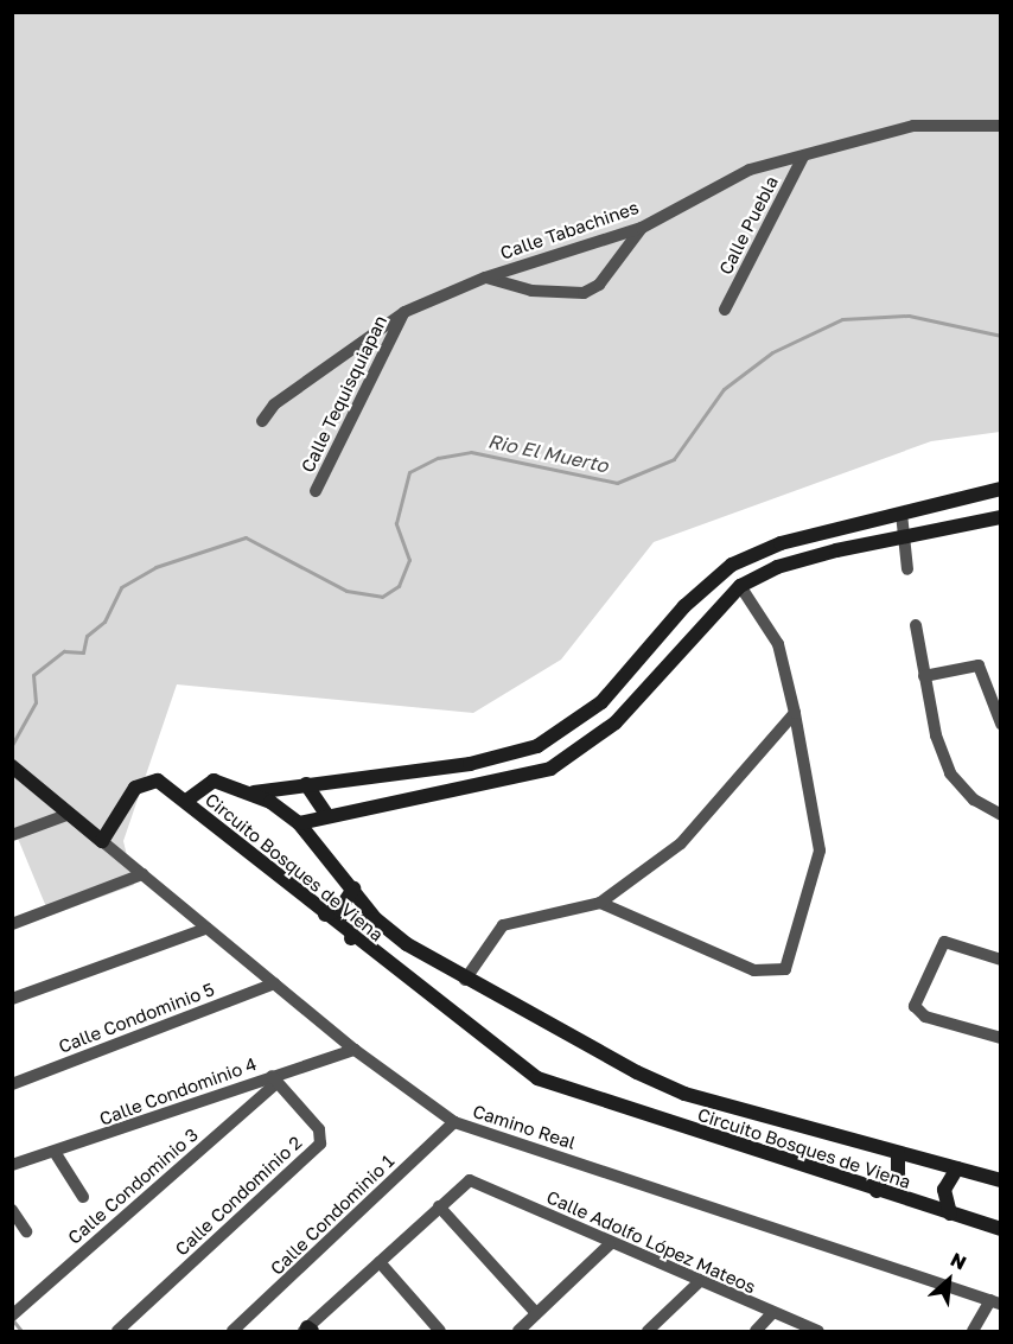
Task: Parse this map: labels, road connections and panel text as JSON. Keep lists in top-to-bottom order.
{
  "streets": {
    "main road": ["Circuito Bosques de Viena", "Camino Real"],
    "street": [
      "Calle Puebla",
      "Calle Tabachines",
      "Calle Tequisquiapan",
      "Calle Condominio 5",
      "Calle Condominio 4",
      "Calle Condominio 3",
      "Calle Condominio 2",
      "Calle Condominio 1",
      "Calle Adolfo López Mateos"
    ]
  },
  "crossings": [
    ["Calle Puebla", "Calle Tabachines"],
    ["Calle Tabachines", "Calle Tequisquiapan"],
    ["Calle Condominio 5", "Camino Real"],
    ["Calle Condominio 4", "Camino Real"],
    ["Calle Condominio 4", "Calle Condominio 3"],
    ["Calle Condominio 4", "Calle Condominio 2"],
    ["Camino Real", "Calle Condominio 1"],
    ["Calle Condominio 3", "Calle Condominio 2"]
  ],
  "water": ["Rio El Muerto"],
  "north": "top right"
}
